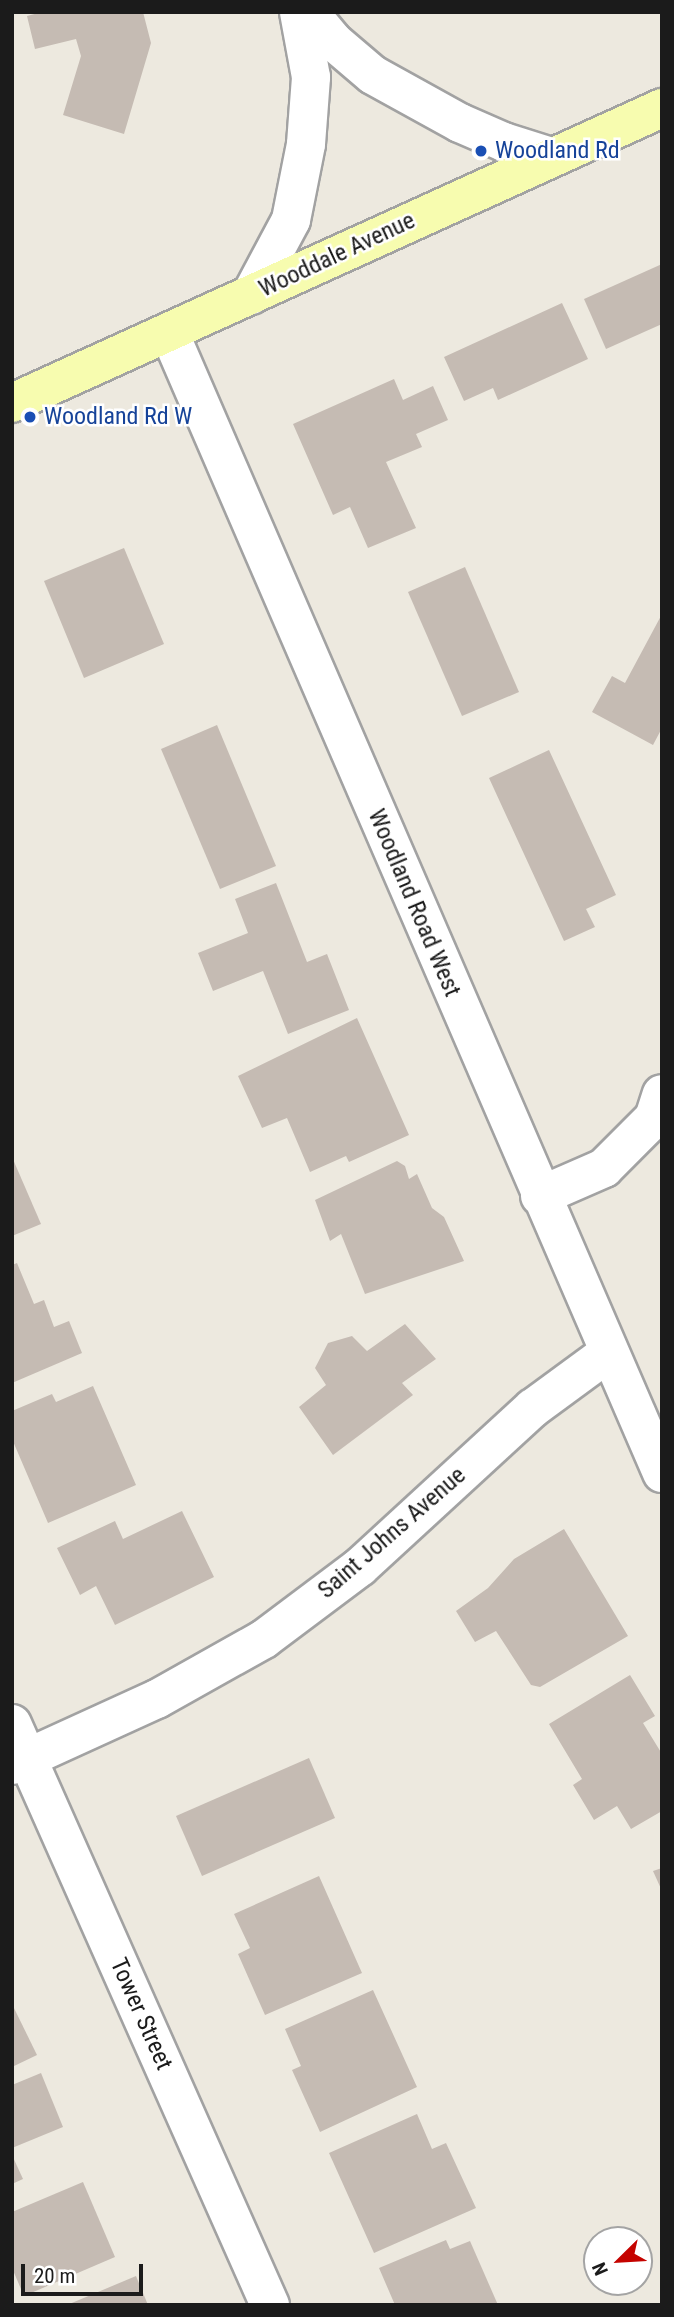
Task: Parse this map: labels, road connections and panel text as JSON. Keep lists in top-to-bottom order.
{
  "streets": {
    "street": [
      "Wooddale Avenue",
      "Woodland Road West",
      "Saint Johns Avenue",
      "Tower Street"
    ]
  },
  "crossings": [
    ["Wooddale Avenue", "Woodland Road West"],
    ["Woodland Road West", "Saint Johns Avenue"],
    ["Saint Johns Avenue", "Tower Street"]
  ],
  "places": ["Woodland Rd", "Woodland Rd W"],
  "scale_bar": "20 m",
  "north": "bottom left"
}
